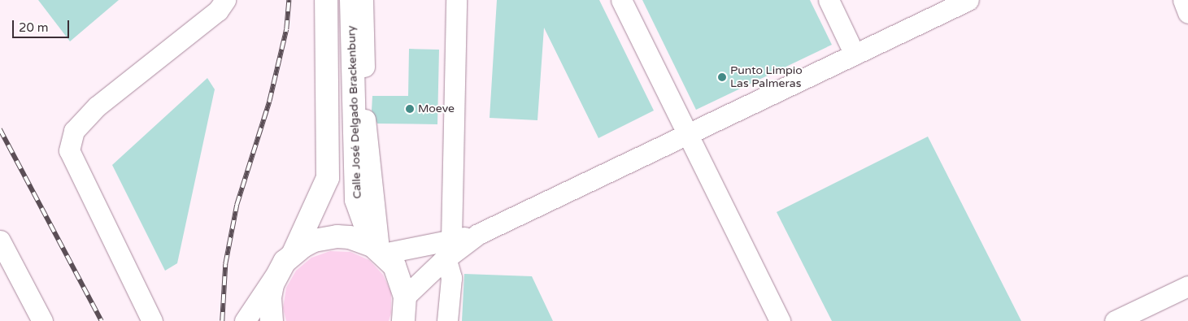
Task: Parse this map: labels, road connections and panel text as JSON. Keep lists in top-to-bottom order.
{
  "streets": {
    "main road": ["Calle José Delgado Brackenbury"]
  },
  "places": ["Punto Limpio Las Palmeras", "Moeve"],
  "scale_bar": "20 m"
}
